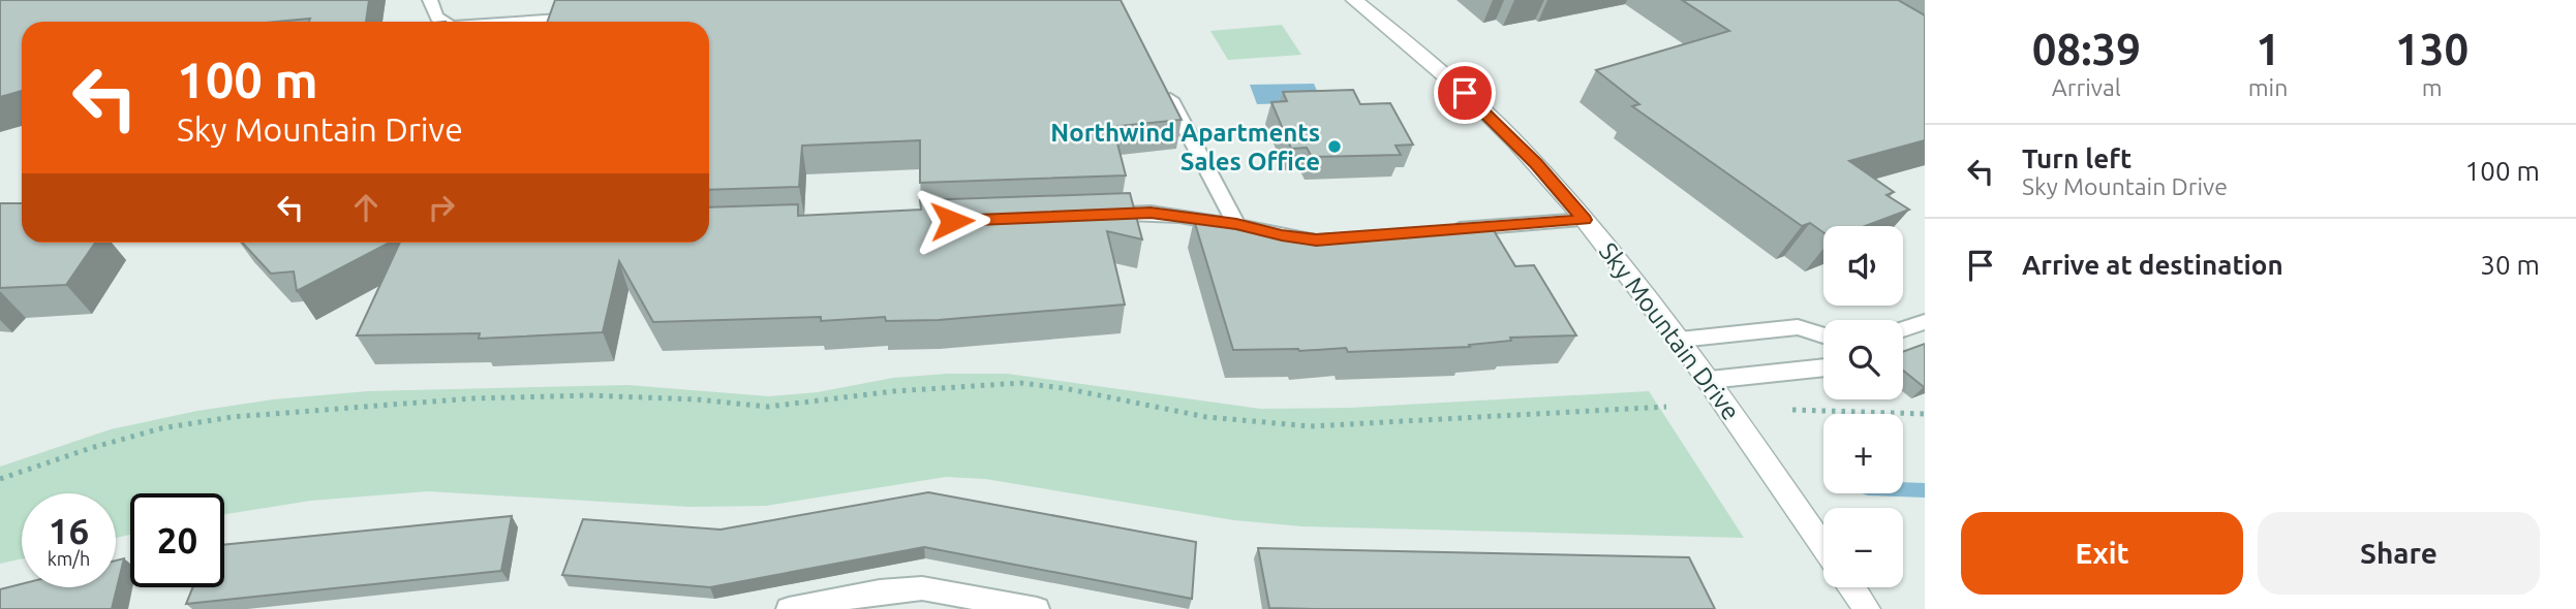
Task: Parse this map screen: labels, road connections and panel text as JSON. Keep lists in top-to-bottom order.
{
  "streets": {
    "street": ["Sky Mountain Drive"]
  },
  "places": ["Northwind Apartments Sales Office"],
  "page": {
    "eta": [
      "08:39",
      "Arrival",
      "1",
      "min",
      "130",
      "m"
    ],
    "turn": ["100 m", "Sky Mountain Drive"],
    "list": [
      {
        "name": "Turn left",
        "note": "Sky Mountain Drive",
        "value": "100 m"
      },
      {
        "name": "Arrive at destination",
        "value": "30 m"
      }
    ],
    "map_buttons": ["+", "−"],
    "speed": "16 km/h",
    "limit": "20",
    "buttons": ["Exit", "Share"]
  }
}
